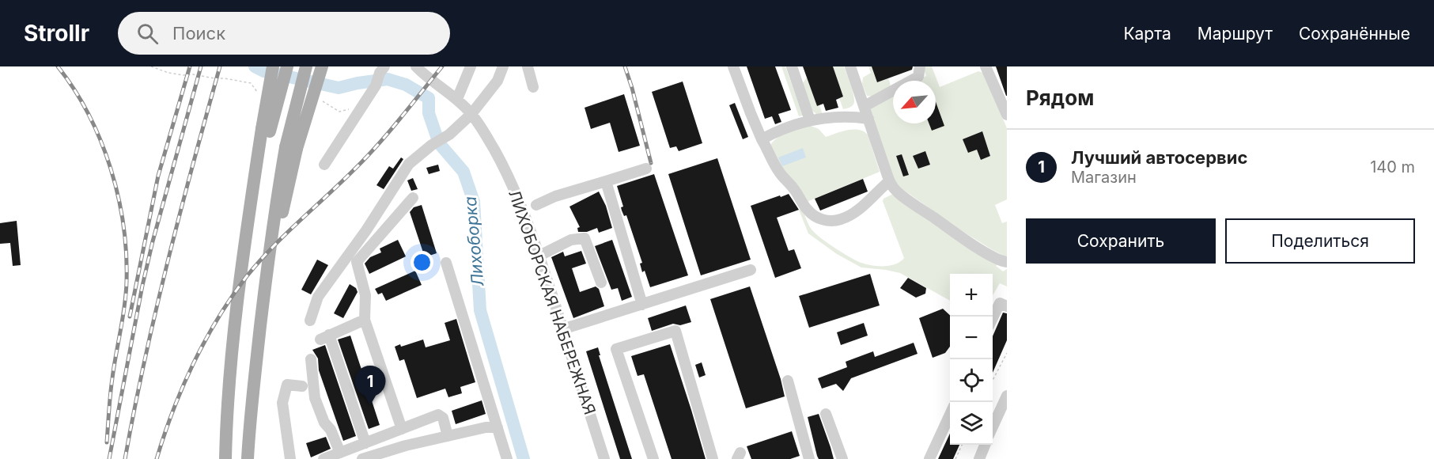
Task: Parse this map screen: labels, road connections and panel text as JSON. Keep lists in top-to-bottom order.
{
  "streets": {
    "street": ["ЛИХОБОРСКАЯ НАБЕРЕЖНАЯ"]
  },
  "water": ["Лихоборка"],
  "north": "bottom left",
  "page": {
    "header": "Strollr",
    "search": "Поиск",
    "nav": ["Карта", "Маршрут", "Сохранённые"],
    "heading": "Рядом",
    "list": [
      {
        "mark": "1",
        "name": "Лучший автосервис",
        "note": "Магазин",
        "value": "140 m"
      }
    ],
    "buttons": ["Сохранить", "Поделиться"],
    "map_buttons": ["+", "−"],
    "pins": "1"
  }
}
